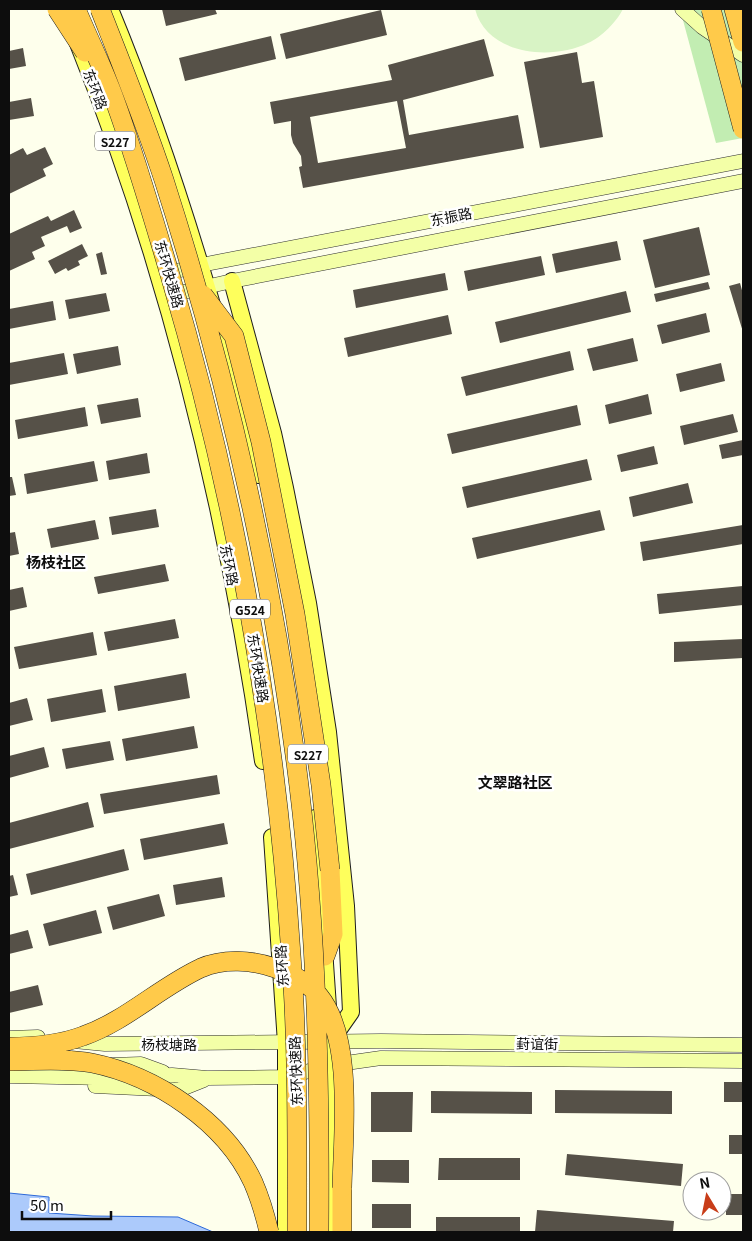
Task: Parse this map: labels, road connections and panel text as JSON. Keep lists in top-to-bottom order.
{
  "streets": {
    "highway": ["东环快速路", "G524"],
    "main road": [
      "东环路",
      "S227",
      "东振路",
      "葑谊街",
      "杨枝塘路"
    ]
  },
  "crossings": [
    ["东环路", "东振路"],
    ["东环路", "杨枝塘路"],
    ["S227", "东振路"],
    ["S227", "东环快速路"],
    ["S227", "葑谊街"],
    ["S227", "杨枝塘路"],
    ["东振路", "东环快速路"],
    ["葑谊街", "杨枝塘路"]
  ],
  "districts": ["杨枝社区", "文翠路社区"],
  "scale_bar": "50 m",
  "north": "top"
}
